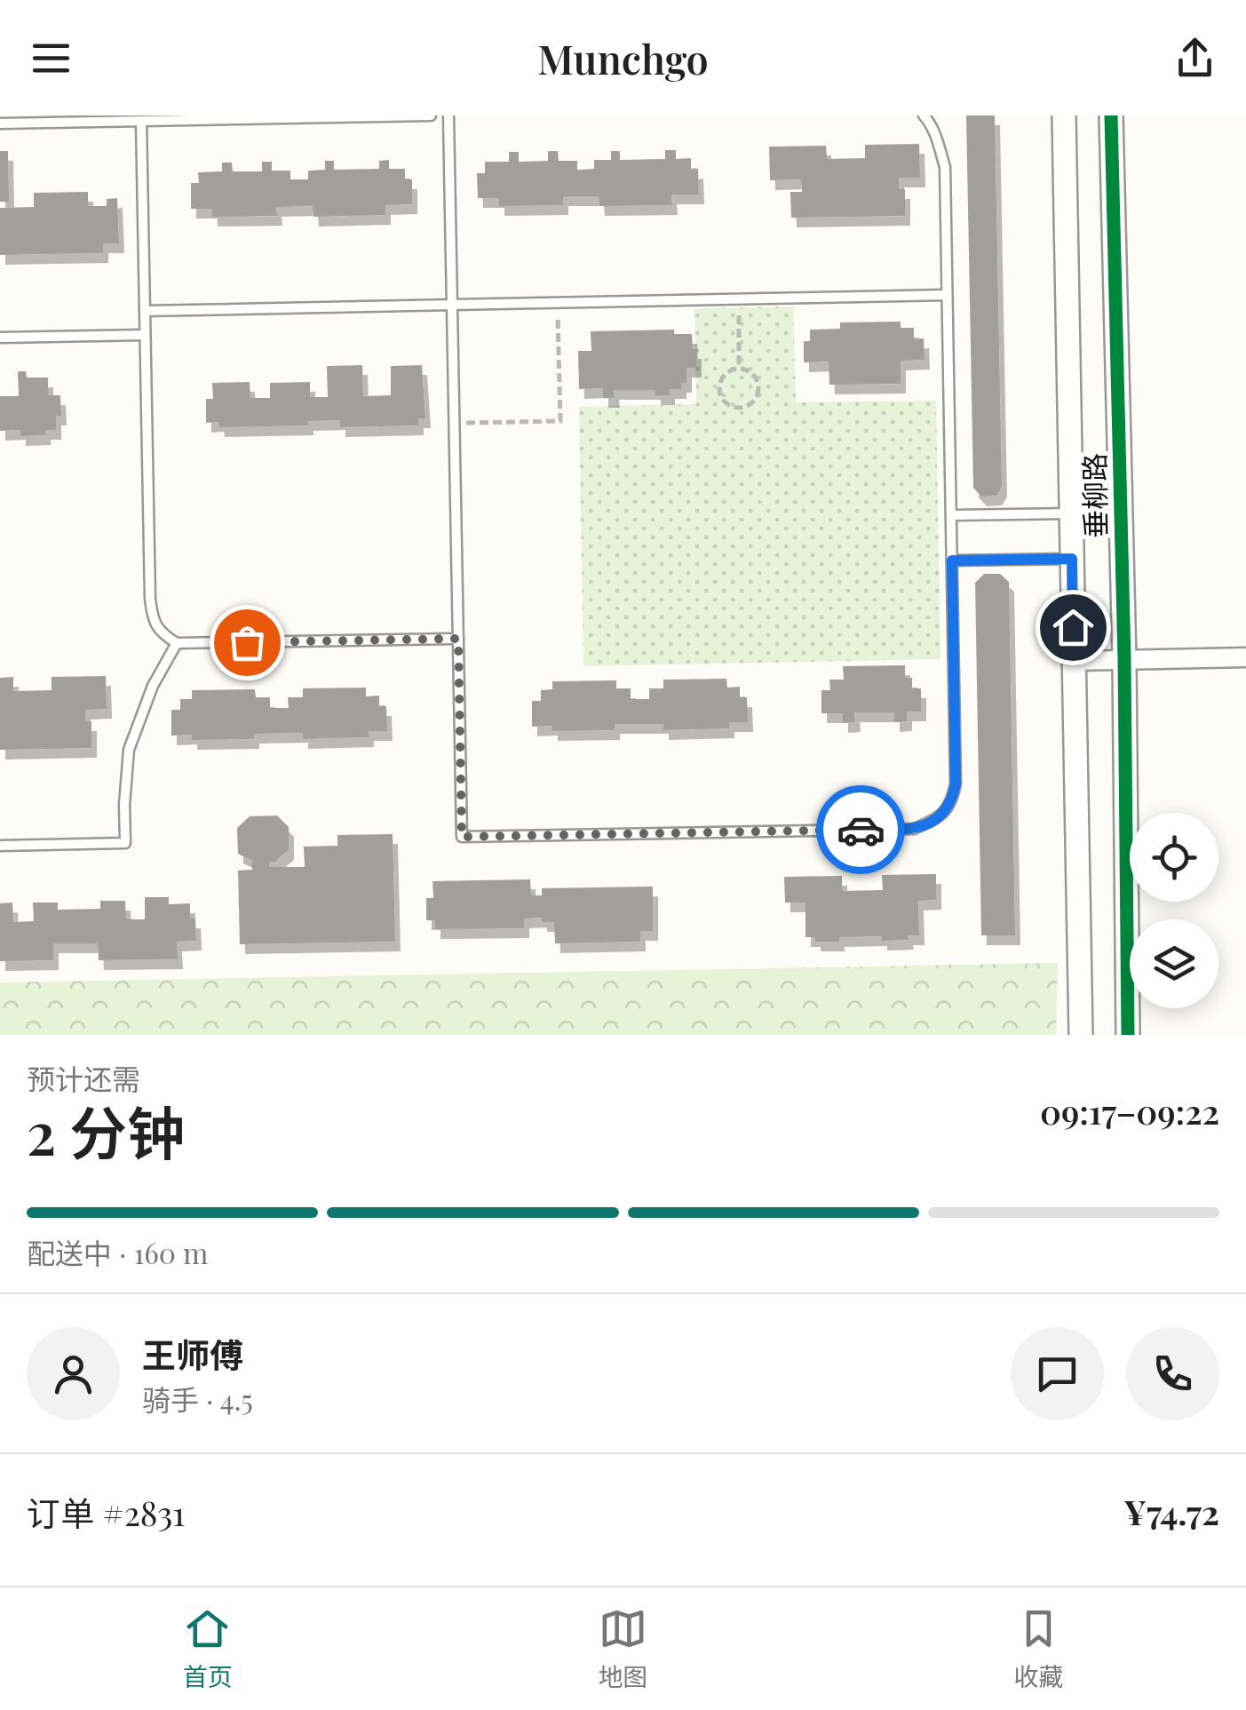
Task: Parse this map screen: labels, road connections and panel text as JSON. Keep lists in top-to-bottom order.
{
  "streets": {
    "street": ["垂柳路"]
  },
  "page": {
    "header": "Munchgo",
    "heading": ["2 分钟", "预计还需", "09:17–09:22"],
    "panel": [
      "王师傅",
      "骑手 · 4.5",
      "订单 #2831",
      "¥74.72"
    ],
    "bar": "配送中 · 160 m",
    "tabs": ["首页", "地图", "收藏"]
  }
}
